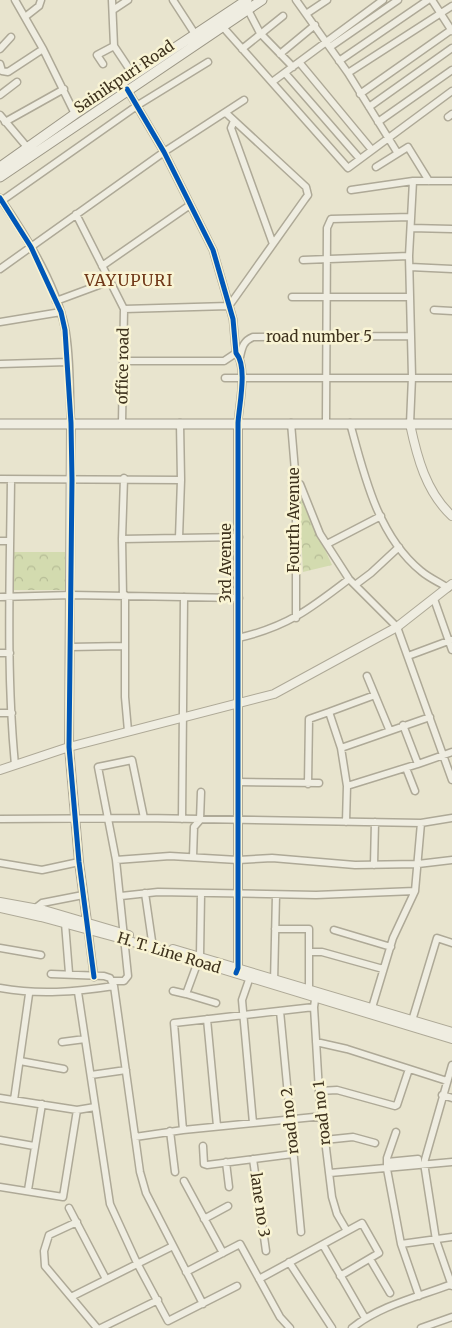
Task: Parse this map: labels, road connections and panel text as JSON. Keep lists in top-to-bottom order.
{
  "streets": {
    "main road": ["Sainikpuri Road"],
    "street": [
      "road number 5",
      "office road",
      "Fourth Avenue",
      "3rd Avenue",
      "H. T. Line Road",
      "road no 1",
      "road no 2",
      "lane no 3"
    ]
  },
  "crossings": [
    ["3rd Avenue", "H. T. Line Road"],
    ["H. T. Line Road", "road no 1"]
  ],
  "districts": ["VAYUPURI"]
}
